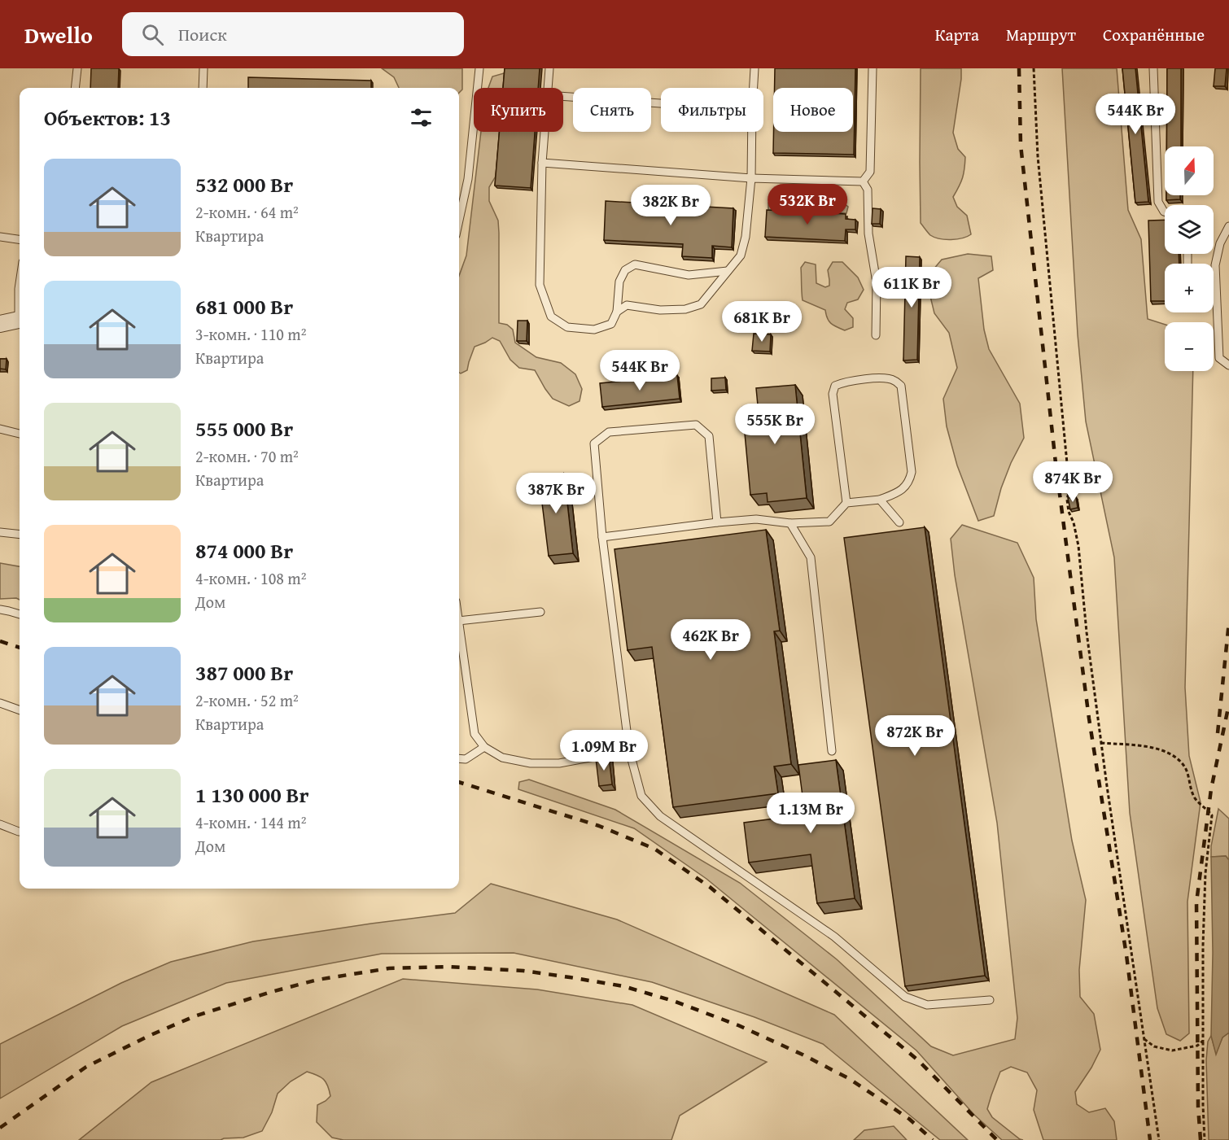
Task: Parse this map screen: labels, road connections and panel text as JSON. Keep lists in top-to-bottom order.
{
  "north": "top",
  "page": {
    "header": "Dwello",
    "search": "Поиск",
    "nav": ["Карта", "Маршрут", "Сохранённые"],
    "chip": [
      "Купить",
      "Снять",
      "Фильтры",
      "Новое"
    ],
    "heading": "Объектов: 13",
    "price": [
      "544K Br",
      "532K Br",
      "382K Br",
      "611K Br",
      "681K Br",
      "544K Br",
      "555K Br",
      "874K Br",
      "387K Br",
      "462K Br",
      "872K Br",
      "1.09M Br",
      "1.13M Br"
    ],
    "map_buttons": ["+", "−"],
    "list": [
      {
        "name": "532 000 Br",
        "note": "2-комн. · 64 m² · Квартира"
      },
      {
        "name": "681 000 Br",
        "note": "3-комн. · 110 m² · Квартира"
      },
      {
        "name": "555 000 Br",
        "note": "2-комн. · 70 m² · Квартира"
      },
      {
        "name": "874 000 Br",
        "note": "4-комн. · 108 m² · Дом"
      },
      {
        "name": "387 000 Br",
        "note": "2-комн. · 52 m² · Квартира"
      },
      {
        "name": "1 130 000 Br",
        "note": "4-комн. · 144 m² · Дом"
      }
    ]
  }
}
